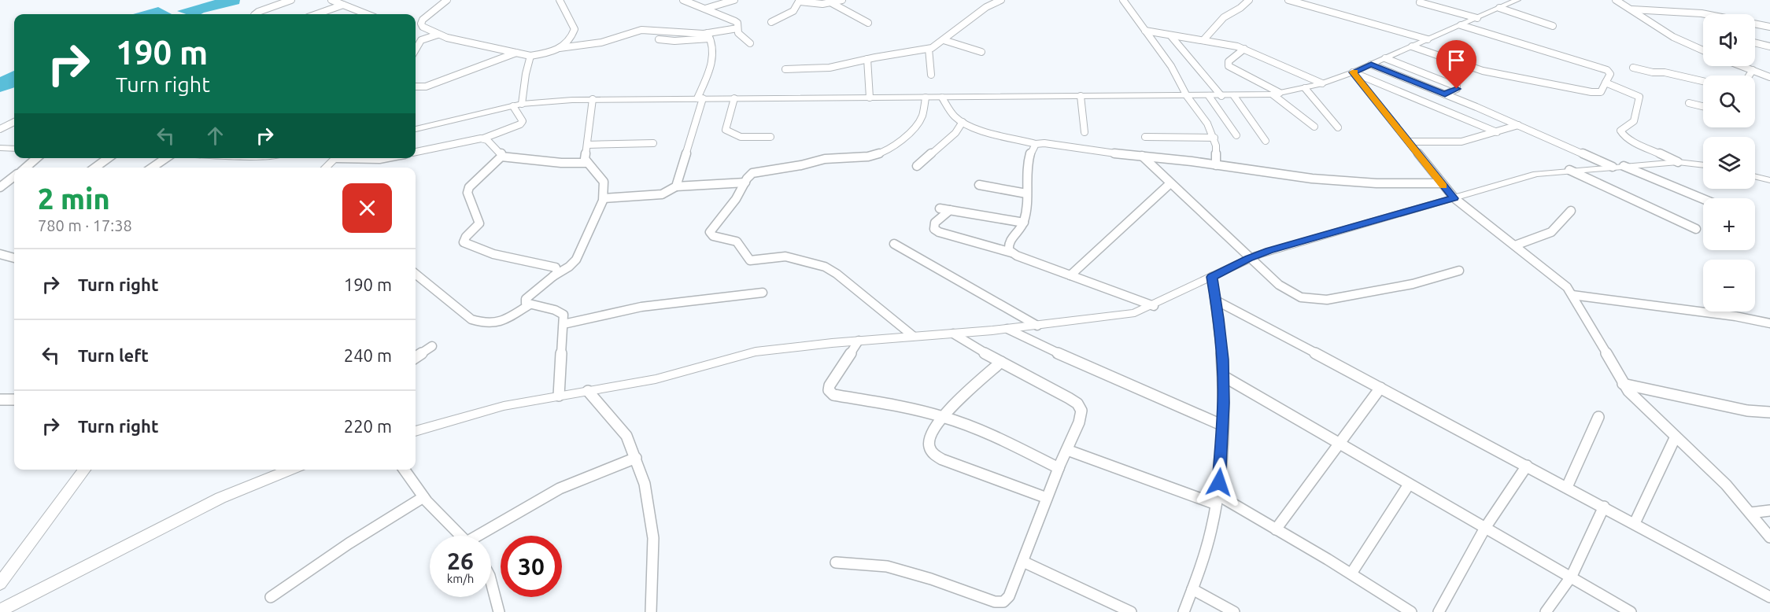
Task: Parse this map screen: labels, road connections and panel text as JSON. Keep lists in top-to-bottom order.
{
  "page": {
    "map_buttons": ["+", "−"],
    "turn": ["190 m", "Turn right"],
    "heading": ["2 min", "780 m · 17:38"],
    "list": [
      {
        "name": "Turn right",
        "value": "190 m"
      },
      {
        "name": "Turn left",
        "value": "240 m"
      },
      {
        "name": "Turn right",
        "value": "220 m"
      }
    ],
    "speed": "26 km/h",
    "limit": "30"
  }
}
